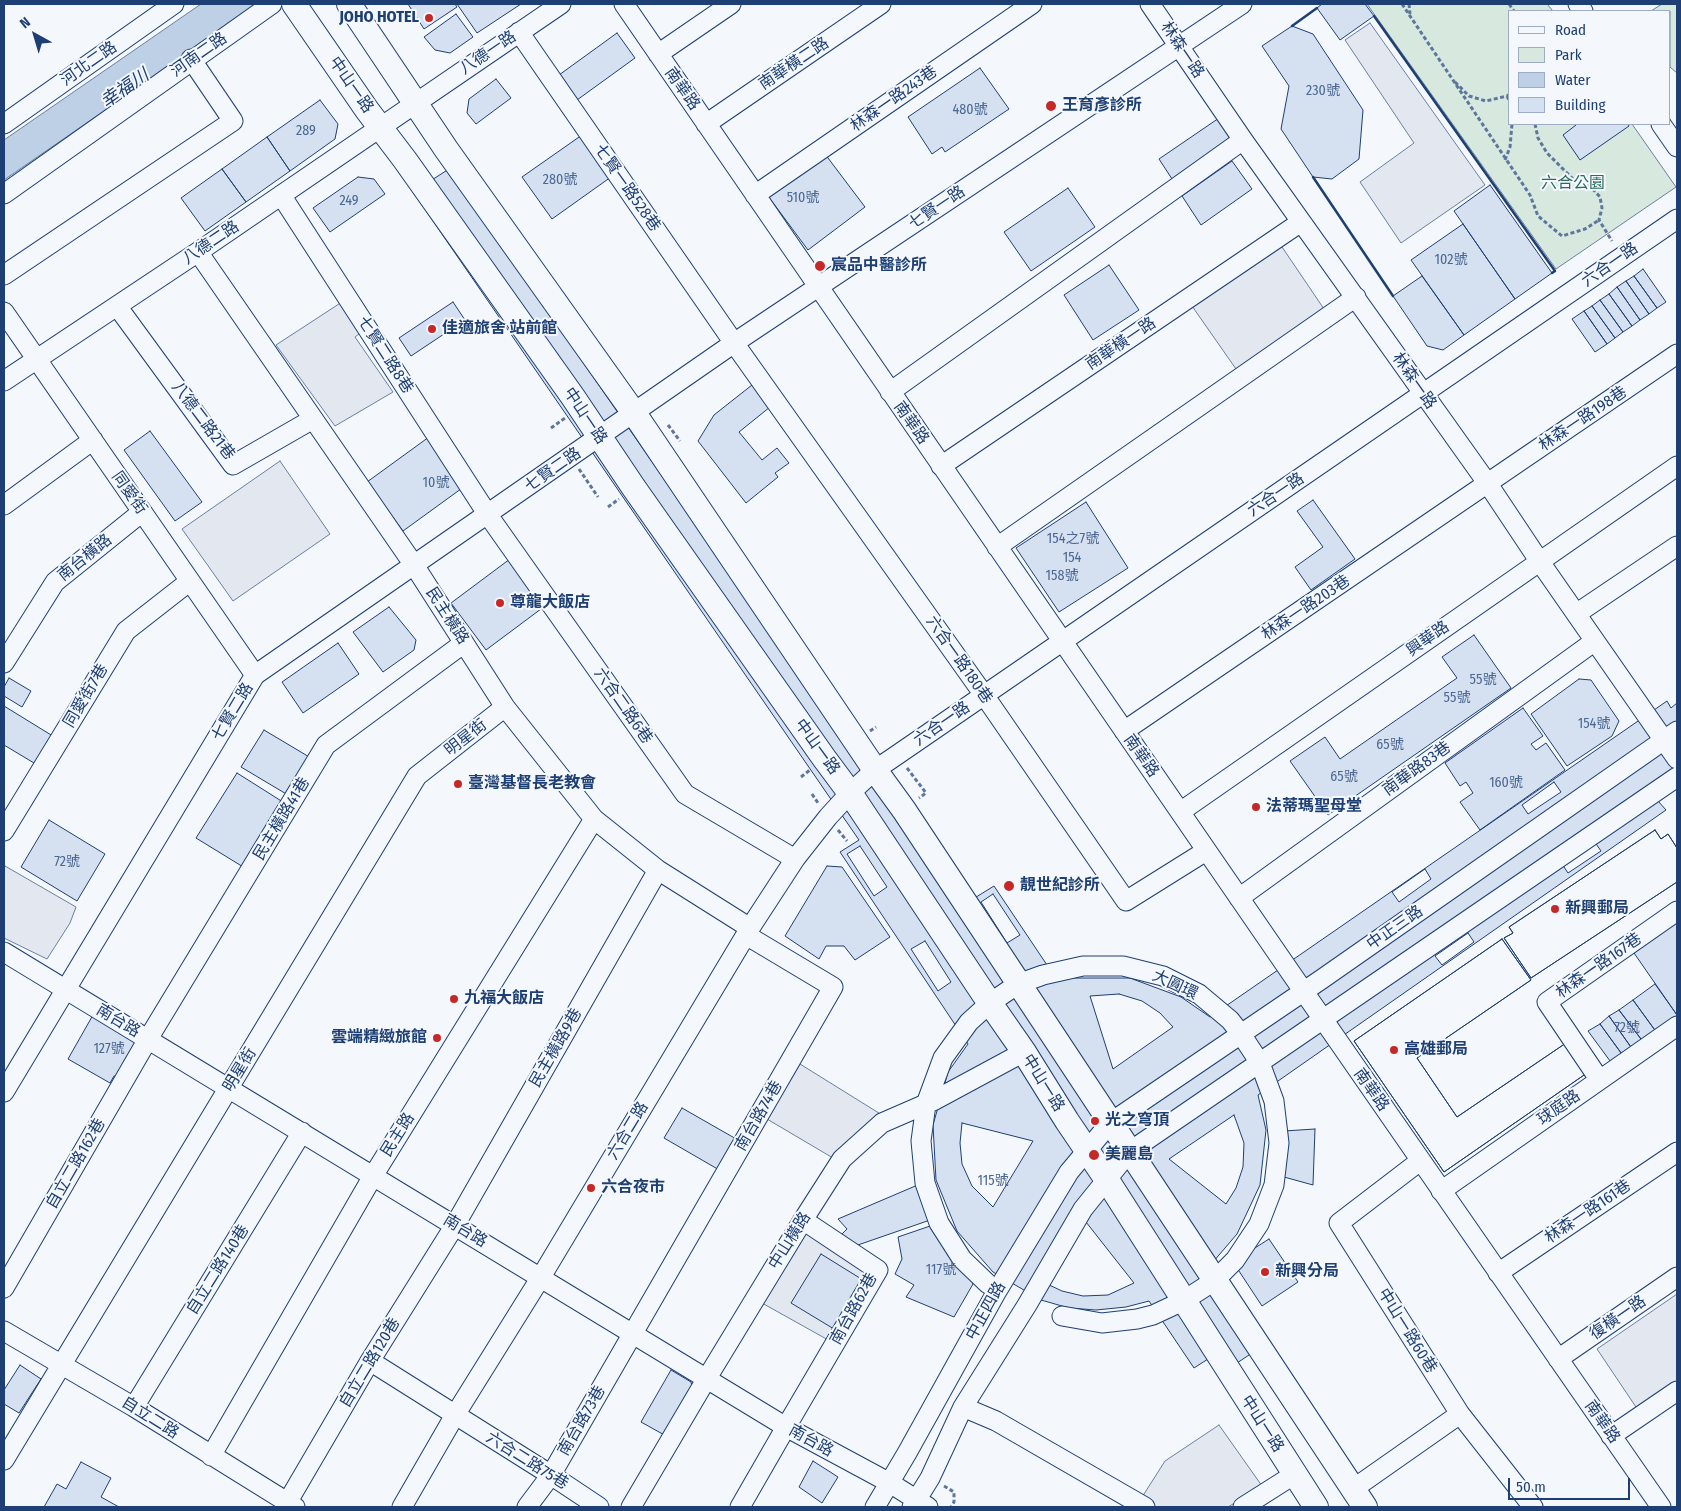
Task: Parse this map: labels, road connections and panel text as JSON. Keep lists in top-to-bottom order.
{
  "streets": {
    "main road": ["中山一路"],
    "street": [
      "林森一路",
      "八德一路",
      "河南二路",
      "河北二路",
      "南華橫二路",
      "南華路",
      "林森一路243巷",
      "七賢一路528巷",
      "七賢一路",
      "八德二路",
      "六合一路",
      "南華橫一路",
      "七賢二路8巷",
      "林森一路198巷",
      "八德二路21巷",
      "七賢二路",
      "同愛街",
      "南台橫路",
      "林森一路203巷",
      "民主橫路",
      "興華路",
      "六合一路180巷",
      "同愛街7巷",
      "六合二路6巷",
      "明星街",
      "南華路83巷",
      "民主橫路41巷",
      "中正三路",
      "林森一路167巷",
      "大圓環",
      "南台路",
      "民主橫路9巷",
      "球庭路",
      "南台路74巷",
      "六合二路",
      "民主路",
      "自立二路162巷",
      "林森一路161巷",
      "中山橫路",
      "自立二路140巷",
      "南台路62巷",
      "中正四路",
      "復橫一路",
      "中山一路60巷",
      "自立二路120巷",
      "自立二路",
      "南台路73巷",
      "六合二路75巷"
    ]
  },
  "crossings": [
    ["林森一路", "七賢一路"],
    ["林森一路", "六合一路"],
    ["林森一路", "南華橫一路"],
    ["林森一路", "林森一路198巷"],
    ["林森一路", "林森一路203巷"],
    ["林森一路", "興華路"],
    ["林森一路", "南華路83巷"],
    ["林森一路", "中正三路"],
    ["八德一路", "中山一路"],
    ["八德一路", "七賢一路528巷"],
    ["八德一路", "八德二路"],
    ["南華橫二路", "南華路"],
    ["中山一路", "七賢一路"],
    ["中山一路", "八德二路"],
    ["中山一路", "六合一路"],
    ["中山一路", "七賢二路"],
    ["中山一路", "中正三路"],
    ["中山一路", "大圓環"],
    ["中山一路", "六合二路"],
    ["中山一路", "中山橫路"],
    ["中山一路", "中正四路"],
    ["南華路", "林森一路243巷"],
    ["南華路", "七賢一路"],
    ["南華路", "六合一路"],
    ["南華路", "南華橫一路"],
    ["南華路", "林森一路203巷"],
    ["南華路", "興華路"],
    ["南華路", "六合一路180巷"],
    ["南華路", "南華路83巷"],
    ["南華路", "中正三路"],
    ["南華路", "球庭路"],
    ["南華路", "林森一路161巷"],
    ["南華路", "復橫一路"],
    ["南華路", "中山一路60巷"],
    ["七賢一路528巷", "七賢一路"],
    ["七賢一路528巷", "六合一路180巷"],
    ["七賢一路", "七賢二路"],
    ["七賢一路", "六合一路180巷"],
    ["八德二路", "七賢二路8巷"],
    ["八德二路", "八德二路21巷"],
    ["八德二路", "同愛街"],
    ["八德二路", "民主橫路"],
    ["六合一路", "六合一路180巷"],
    ["六合一路", "六合二路"],
    ["七賢二路8巷", "七賢二路"],
    ["七賢二路8巷", "六合二路6巷"],
    ["林森一路198巷", "林森一路203巷"],
    ["八德二路21巷", "民主橫路"],
    ["七賢二路", "同愛街"],
    ["七賢二路", "民主橫路"],
    ["七賢二路", "六合二路6巷"],
    ["七賢二路", "南台路"],
    ["同愛街", "南台橫路"],
    ["同愛街", "同愛街7巷"],
    ["民主橫路", "明星街"],
    ["民主橫路", "民主橫路41巷"],
    ["民主橫路", "民主橫路9巷"],
    ["民主橫路", "南台路74巷"],
    ["民主橫路", "六合二路"],
    ["民主橫路", "民主路"],
    ["六合二路6巷", "六合二路"],
    ["明星街", "南台路"],
    ["明星街", "自立二路"],
    ["民主橫路41巷", "南台路"],
    ["民主橫路41巷", "自立二路162巷"],
    ["中正三路", "大圓環"],
    ["中正三路", "中正四路"],
    ["林森一路167巷", "球庭路"],
    ["大圓環", "中山橫路"],
    ["南台路", "民主橫路9巷"],
    ["南台路", "南台路74巷"],
    ["南台路", "六合二路"],
    ["南台路", "民主路"],
    ["南台路", "自立二路162巷"],
    ["南台路", "中山橫路"],
    ["南台路", "自立二路140巷"],
    ["南台路", "南台路62巷"],
    ["南台路", "中正四路"],
    ["南台路", "自立二路120巷"],
    ["南台路", "南台路73巷"],
    ["民主橫路9巷", "自立二路120巷"],
    ["南台路74巷", "六合二路"],
    ["南台路74巷", "南台路73巷"],
    ["六合二路", "六合二路75巷"],
    ["民主路", "自立二路"],
    ["中山橫路", "南台路62巷"],
    ["自立二路140巷", "自立二路"],
    ["自立二路120巷", "自立二路"],
    ["自立二路120巷", "六合二路75巷"],
    ["南台路73巷", "六合二路75巷"]
  ],
  "water": ["幸福川"],
  "parks": ["六合公園"],
  "places": [
    "JOHO HOTEL",
    "王育彥診所",
    "宸品中醫診所",
    "佳適旅舍 站前館",
    "尊龍大飯店",
    "臺灣基督長老教會",
    "法蒂瑪聖母堂",
    "靚世紀診所",
    "新興郵局",
    "九福大飯店",
    "雲端精緻旅館",
    "高雄郵局",
    "光之穹頂",
    "美麗島",
    "六合夜市",
    "新興分局"
  ],
  "house_numbers": [
    "230號",
    "480號",
    "289",
    "280號",
    "510號",
    "249",
    "102號",
    "10號",
    "154之7號",
    "154",
    "158號",
    "55號",
    "55號",
    "154號",
    "65號",
    "65號",
    "160號",
    "72號",
    "72號",
    "127號",
    "115號",
    "117號"
  ],
  "legend": [
    "Road",
    "Park",
    "Water",
    "Building"
  ],
  "scale_bar": "50 m",
  "north": "top left"
}
